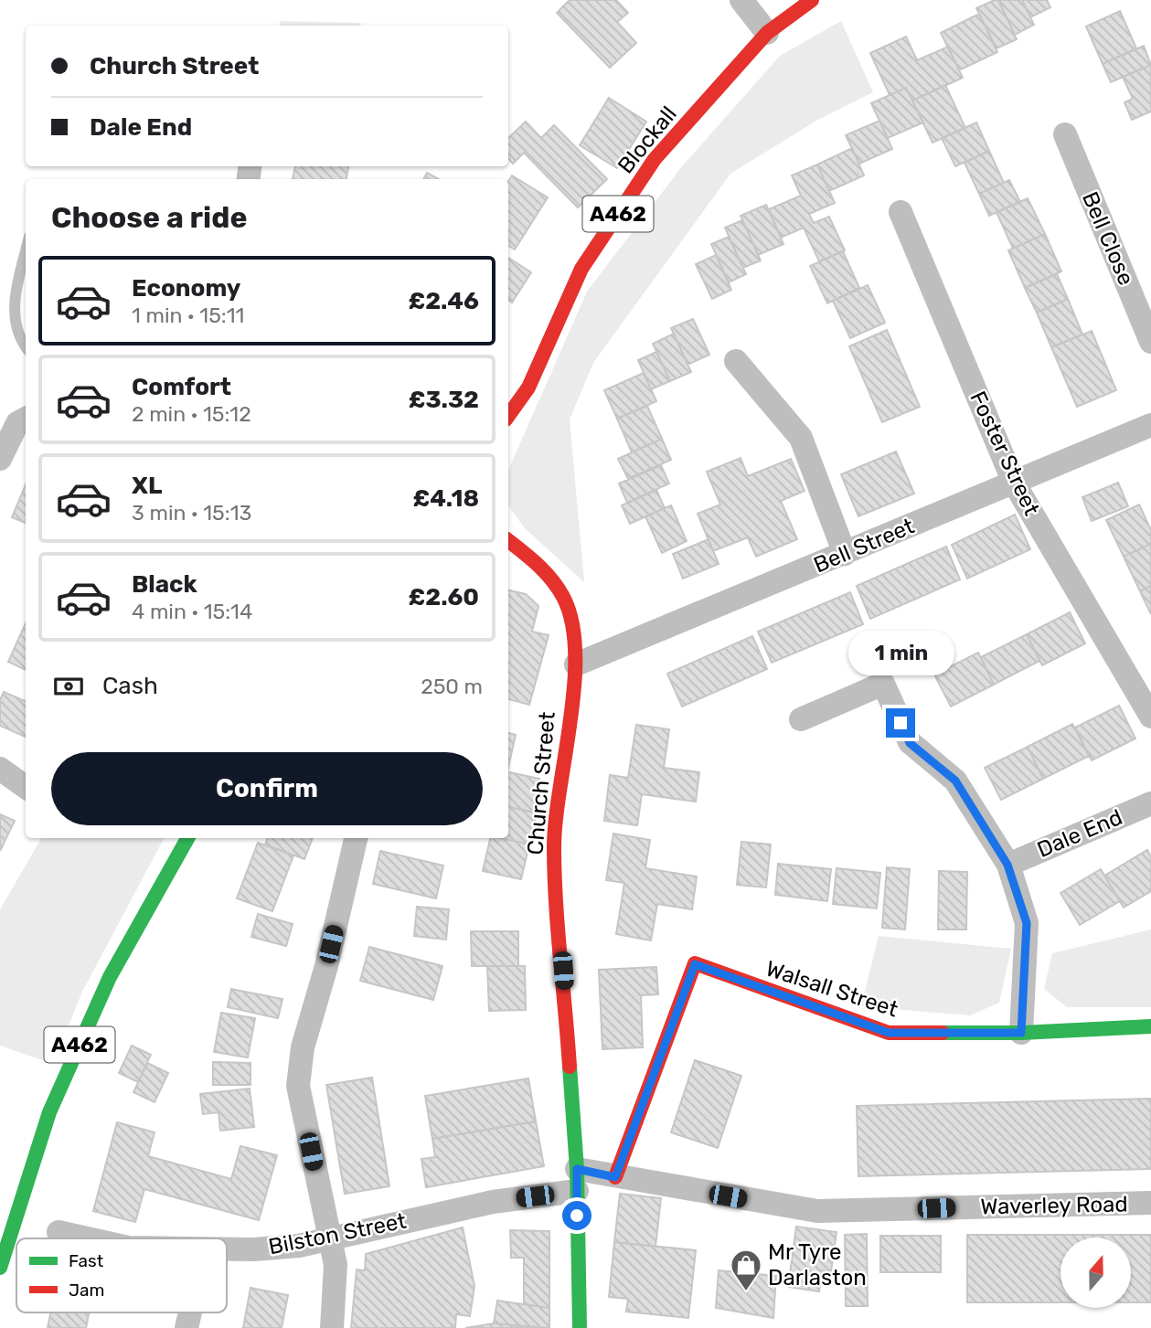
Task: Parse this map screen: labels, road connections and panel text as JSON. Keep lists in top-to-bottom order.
{
  "streets": {
    "street": [
      "Blockall",
      "A462",
      "Bell Close",
      "Foster Street",
      "Bell Street",
      "Church Street",
      "Dale End",
      "Walsall Street",
      "Waverley Road",
      "Bilston Street"
    ]
  },
  "crossings": [
    ["Blockall", "A462"],
    ["Foster Street", "Bell Street"],
    ["Bell Street", "Church Street"],
    ["Church Street", "Waverley Road"],
    ["Church Street", "Bilston Street"],
    ["Dale End", "Walsall Street"],
    ["Walsall Street", "Waverley Road"],
    ["Waverley Road", "Bilston Street"]
  ],
  "places": {
    "shop": ["Mr Tyre Darlaston"]
  },
  "legend": ["Fast", "Jam"],
  "north": "top",
  "page": {
    "banner": ["Church Street", "Dale End"],
    "heading": "Choose a ride",
    "list": [
      {
        "name": "Economy",
        "note": "1 min · 15:11",
        "value": "£2.46"
      },
      {
        "name": "Comfort",
        "note": "2 min · 15:12",
        "value": "£3.32"
      },
      {
        "name": "XL",
        "note": "3 min · 15:13",
        "value": "£4.18"
      },
      {
        "name": "Black",
        "note": "4 min · 15:14",
        "value": "£2.60"
      }
    ],
    "bubble": "1 min",
    "pay": ["Cash", "250 m"],
    "buttons": "Confirm"
  }
}
